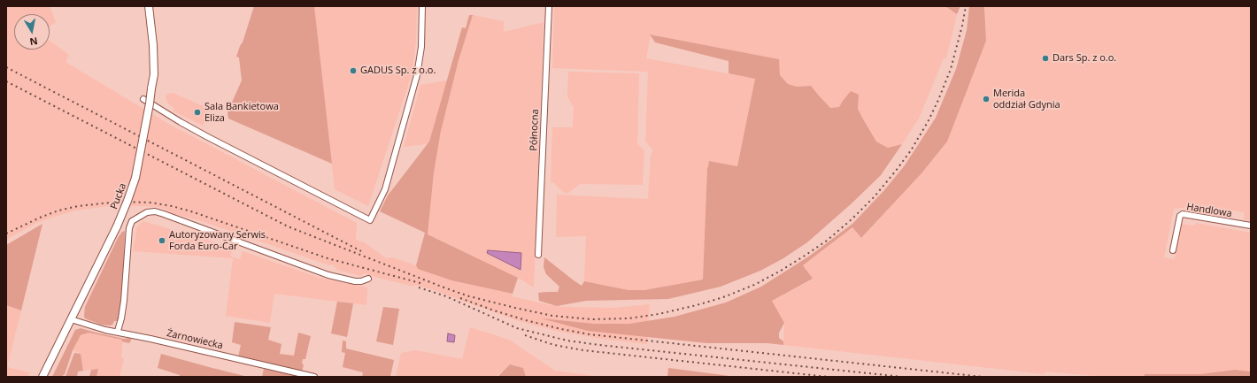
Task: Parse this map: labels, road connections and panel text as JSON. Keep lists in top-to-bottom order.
{
  "streets": {
    "street": [
      "Północna",
      "Pucka",
      "Handlowa",
      "Żarnowiecka"
    ]
  },
  "crossings": [
    ["Pucka", "Żarnowiecka"]
  ],
  "places": [
    "Dars Sp. z o.o.",
    "GADUS Sp. z o.o.",
    "Merida oddział Gdynia",
    "Sala Bankietowa Eliza",
    "Autoryzowany Serwis Forda Euro-Car"
  ],
  "north": "bottom"
}
